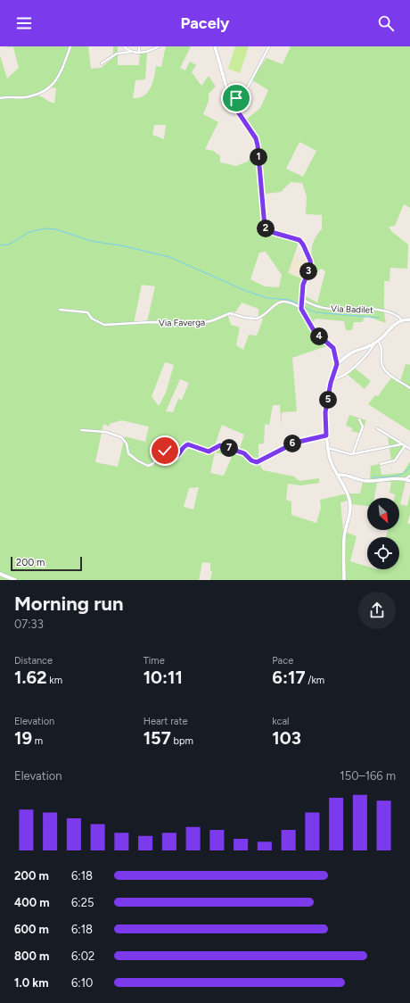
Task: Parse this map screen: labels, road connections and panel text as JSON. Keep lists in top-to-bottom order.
{
  "streets": {
    "street": ["Via Badilet", "Via Faverga"]
  },
  "scale_bar": "200 m",
  "north": "bottom right",
  "page": {
    "header": "Pacely",
    "pins": [
      "1",
      "2",
      "3",
      "4",
      "5",
      "6",
      "7"
    ],
    "scale": "200 m",
    "heading": ["Morning run", "07:33"],
    "stats": [
      ["Distance", "1.62 km"],
      ["Time", "10:11"],
      ["Pace", "6:17 /km"],
      ["Elevation", "19 m"],
      ["Heart rate", "157 bpm"],
      ["kcal", "103"]
    ],
    "chart": ["Elevation", "150–166 m"],
    "list": [
      {
        "name": "200 m",
        "note": "6:18"
      },
      {
        "name": "400 m",
        "note": "6:25"
      },
      {
        "name": "600 m",
        "note": "6:18"
      },
      {
        "name": "800 m",
        "note": "6:02"
      },
      {
        "name": "1.0 km",
        "note": "6:10"
      }
    ]
  }
}
